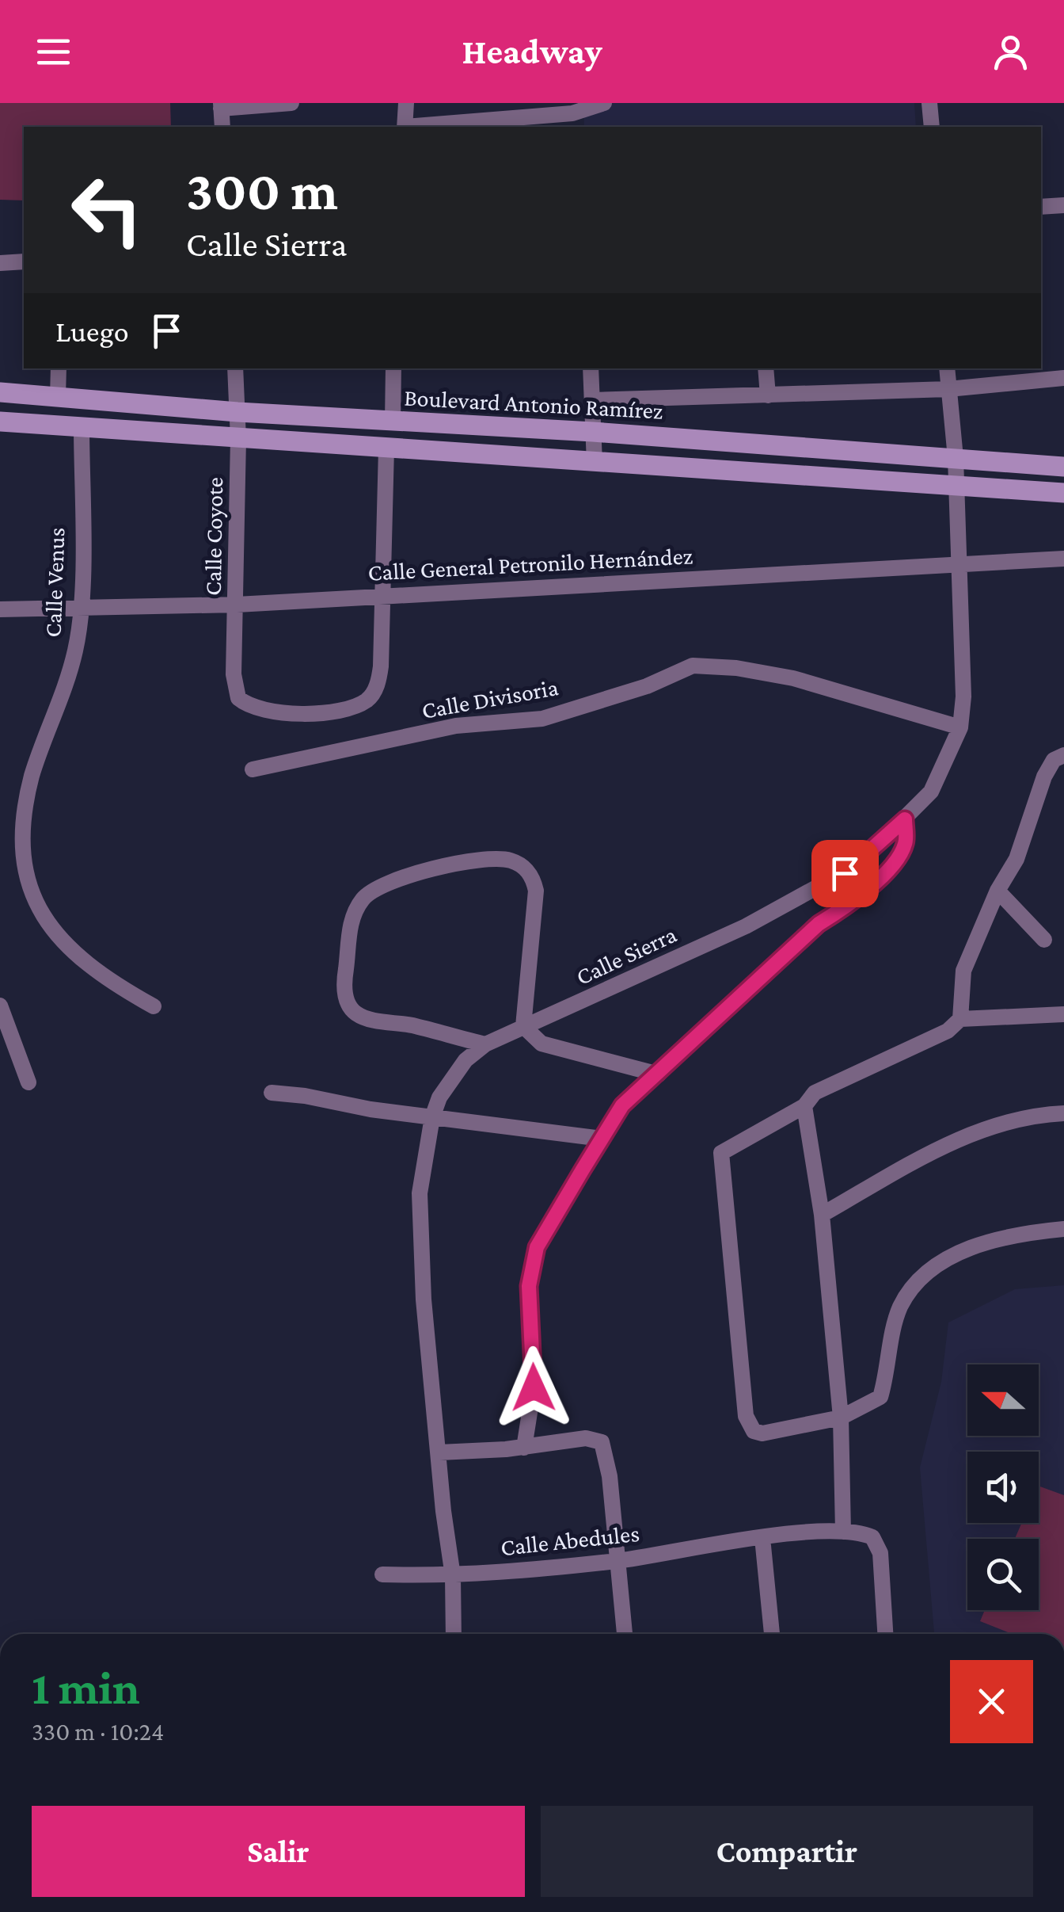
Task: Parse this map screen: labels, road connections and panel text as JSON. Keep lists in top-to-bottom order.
{
  "streets": {
    "main road": ["Boulevard Antonio Ramírez"],
    "street": [
      "Calle Coyote",
      "Calle General Petronilo Hernández",
      "Calle Venus",
      "Calle Divisoria",
      "Calle Sierra",
      "Calle Abedules"
    ]
  },
  "crossings": [
    ["Boulevard Antonio Ramírez", "Calle Coyote"],
    ["Boulevard Antonio Ramírez", "Calle Sierra"],
    ["Calle Coyote", "Calle General Petronilo Hernández"],
    ["Calle General Petronilo Hernández", "Calle Venus"],
    ["Calle General Petronilo Hernández", "Calle Sierra"],
    ["Calle Divisoria", "Calle Sierra"],
    ["Calle Sierra", "Calle Abedules"]
  ],
  "north": "left",
  "page": {
    "header": "Headway",
    "turn": ["300 m", "Calle Sierra"],
    "then": "Luego",
    "heading": ["1 min", "330 m · 10:24"],
    "buttons": ["Salir", "Compartir"]
  }
}
